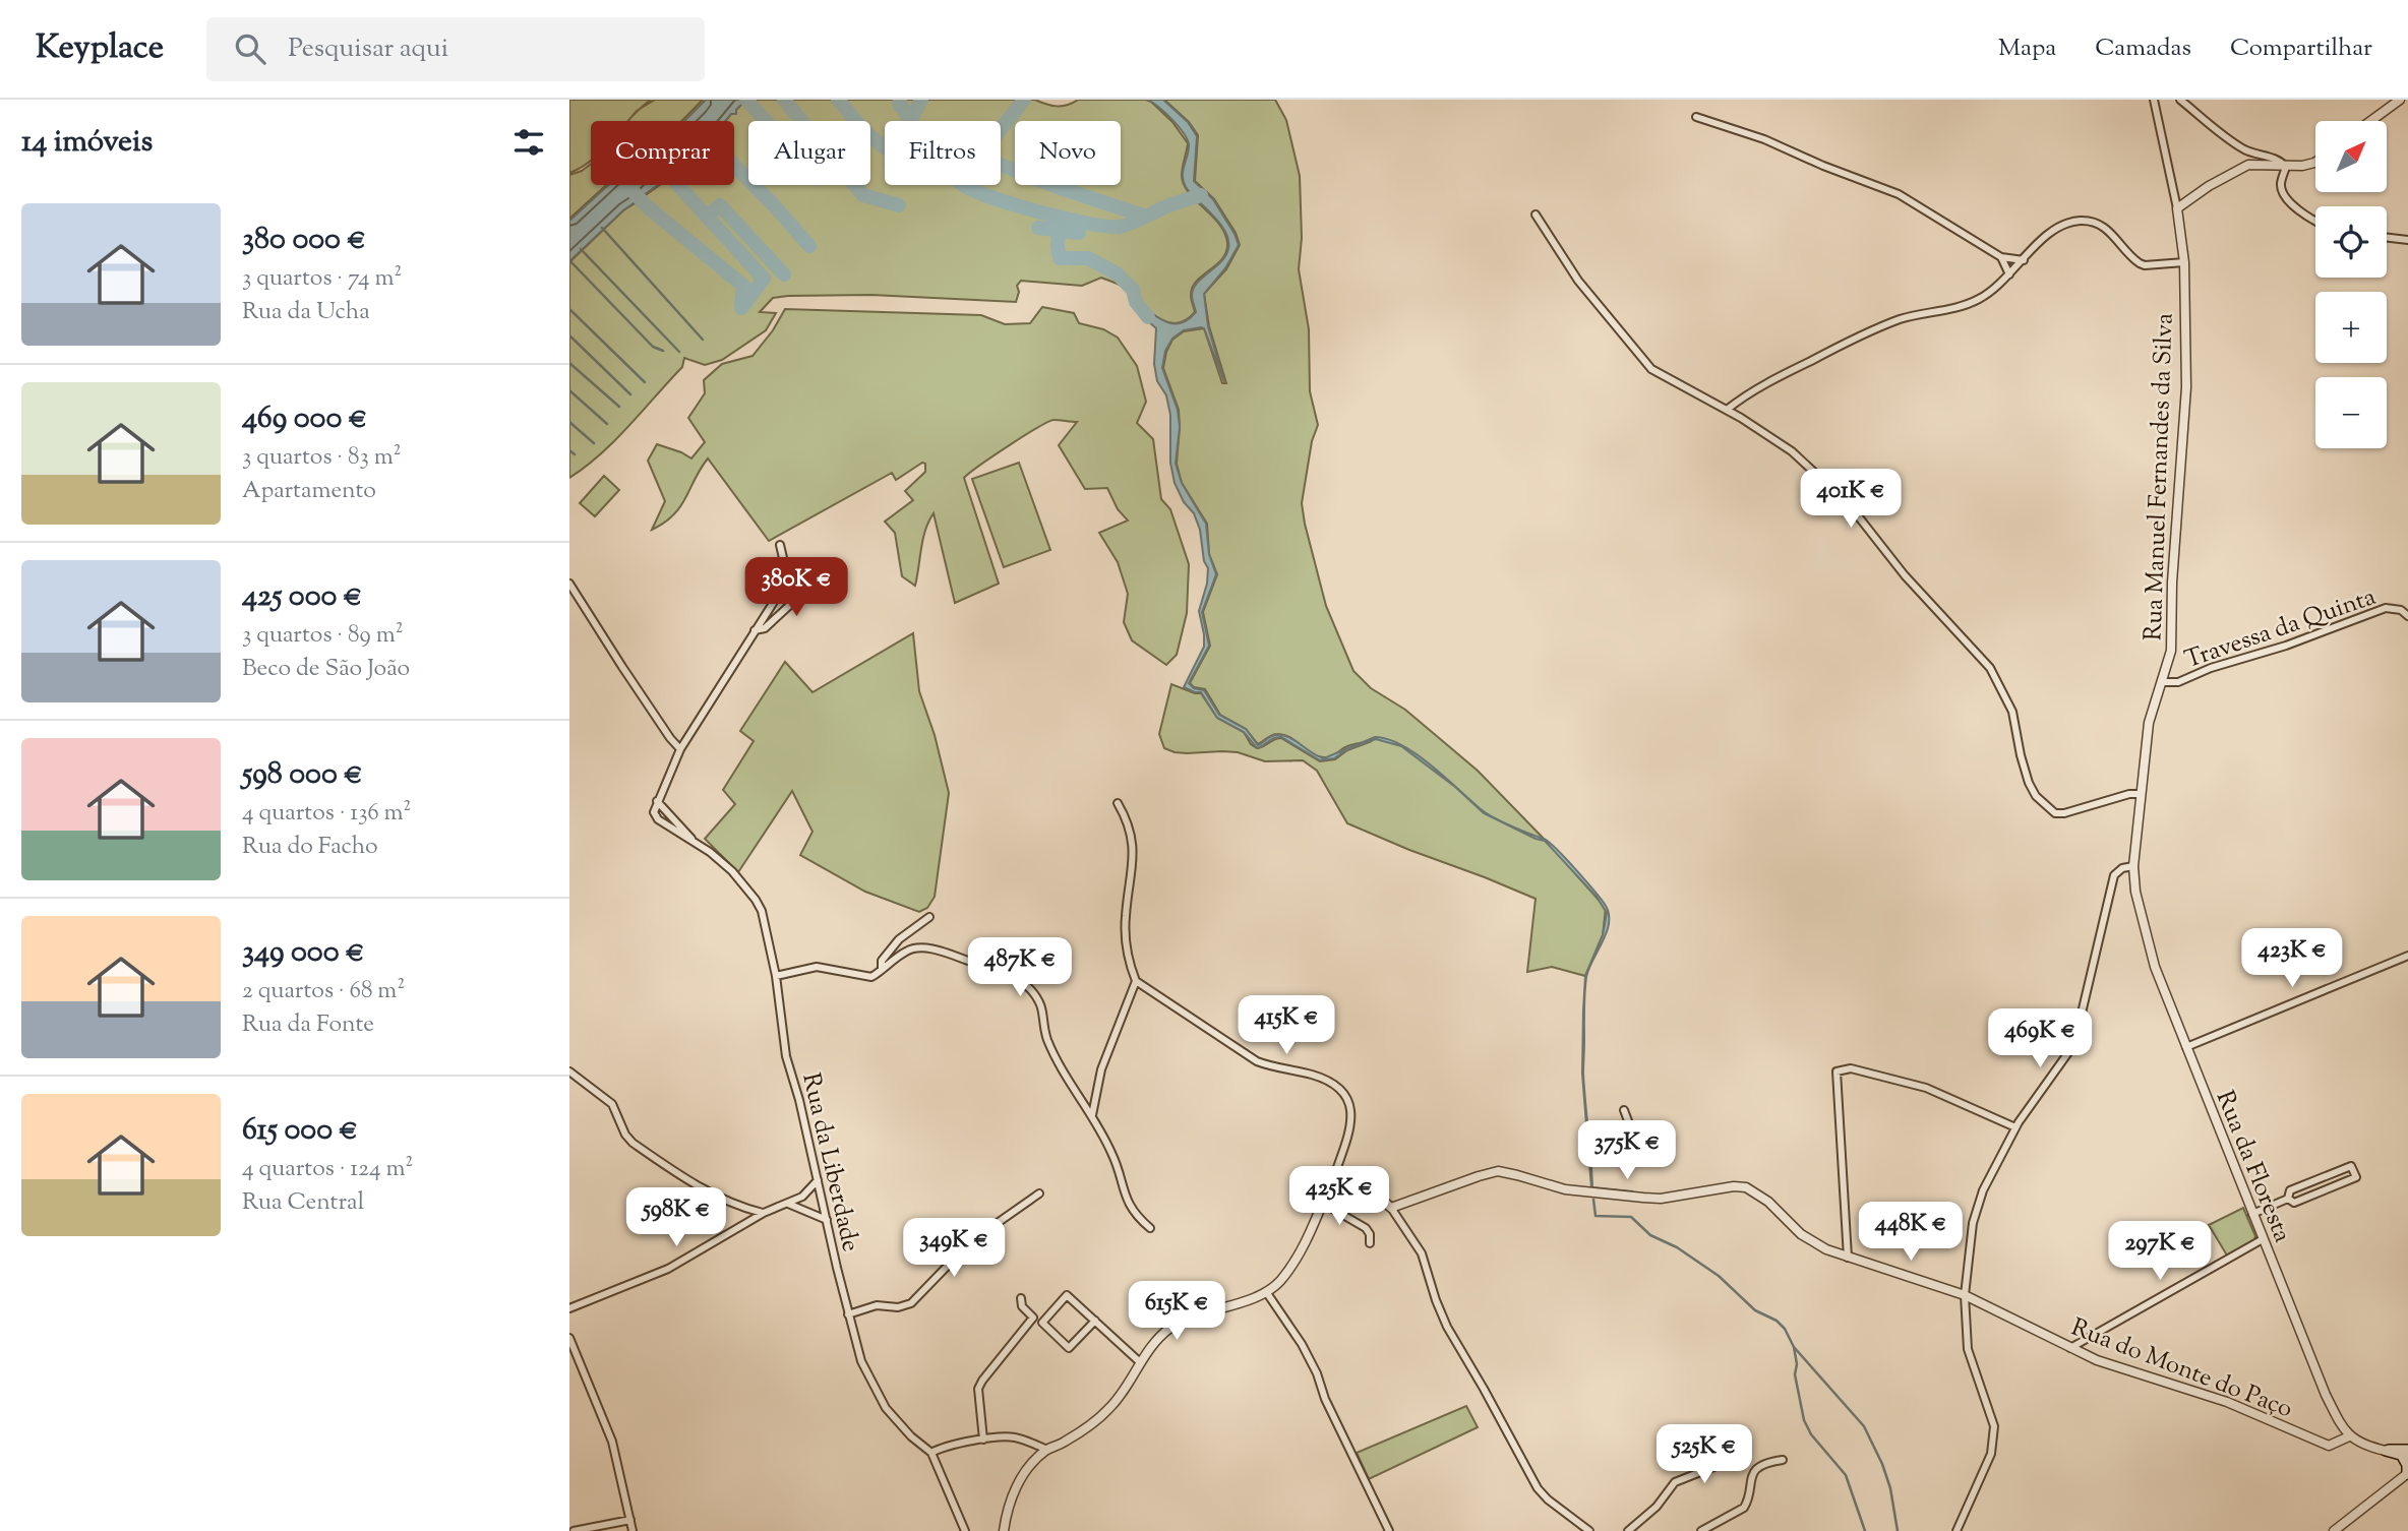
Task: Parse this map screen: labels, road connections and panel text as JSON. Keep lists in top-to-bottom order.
{
  "streets": {
    "street": [
      "Rua Manuel Fernandes da Silva",
      "Travessa da Quinta",
      "Rua da Liberdade",
      "Rua da Floresta",
      "Rua do Monte do Paço"
    ]
  },
  "crossings": [
    ["Rua Manuel Fernandes da Silva", "Travessa da Quinta"],
    ["Rua Manuel Fernandes da Silva", "Rua da Floresta"],
    ["Rua da Floresta", "Rua do Monte do Paço"]
  ],
  "north": "top right",
  "page": {
    "header": "Keyplace",
    "search": "Pesquisar aqui",
    "nav": ["Mapa", "Camadas", "Compartilhar"],
    "heading": "14 imóveis",
    "map_buttons": ["+", "−"],
    "chip": [
      "Comprar",
      "Alugar",
      "Filtros",
      "Novo"
    ],
    "list": [
      {
        "name": "380 000 €",
        "note": "3 quartos · 74 m² · Rua da Ucha"
      },
      {
        "name": "469 000 €",
        "note": "3 quartos · 83 m² · Apartamento"
      },
      {
        "name": "425 000 €",
        "note": "3 quartos · 89 m² · Beco de São João"
      },
      {
        "name": "598 000 €",
        "note": "4 quartos · 136 m² · Rua do Facho"
      },
      {
        "name": "349 000 €",
        "note": "2 quartos · 68 m² · Rua da Fonte"
      },
      {
        "name": "615 000 €",
        "note": "4 quartos · 124 m² · Rua Central"
      }
    ],
    "price": [
      "401K €",
      "380K €",
      "423K €",
      "487K €",
      "415K €",
      "469K €",
      "375K €",
      "425K €",
      "598K €",
      "448K €",
      "349K €",
      "297K €",
      "615K €",
      "525K €"
    ]
  }
}
